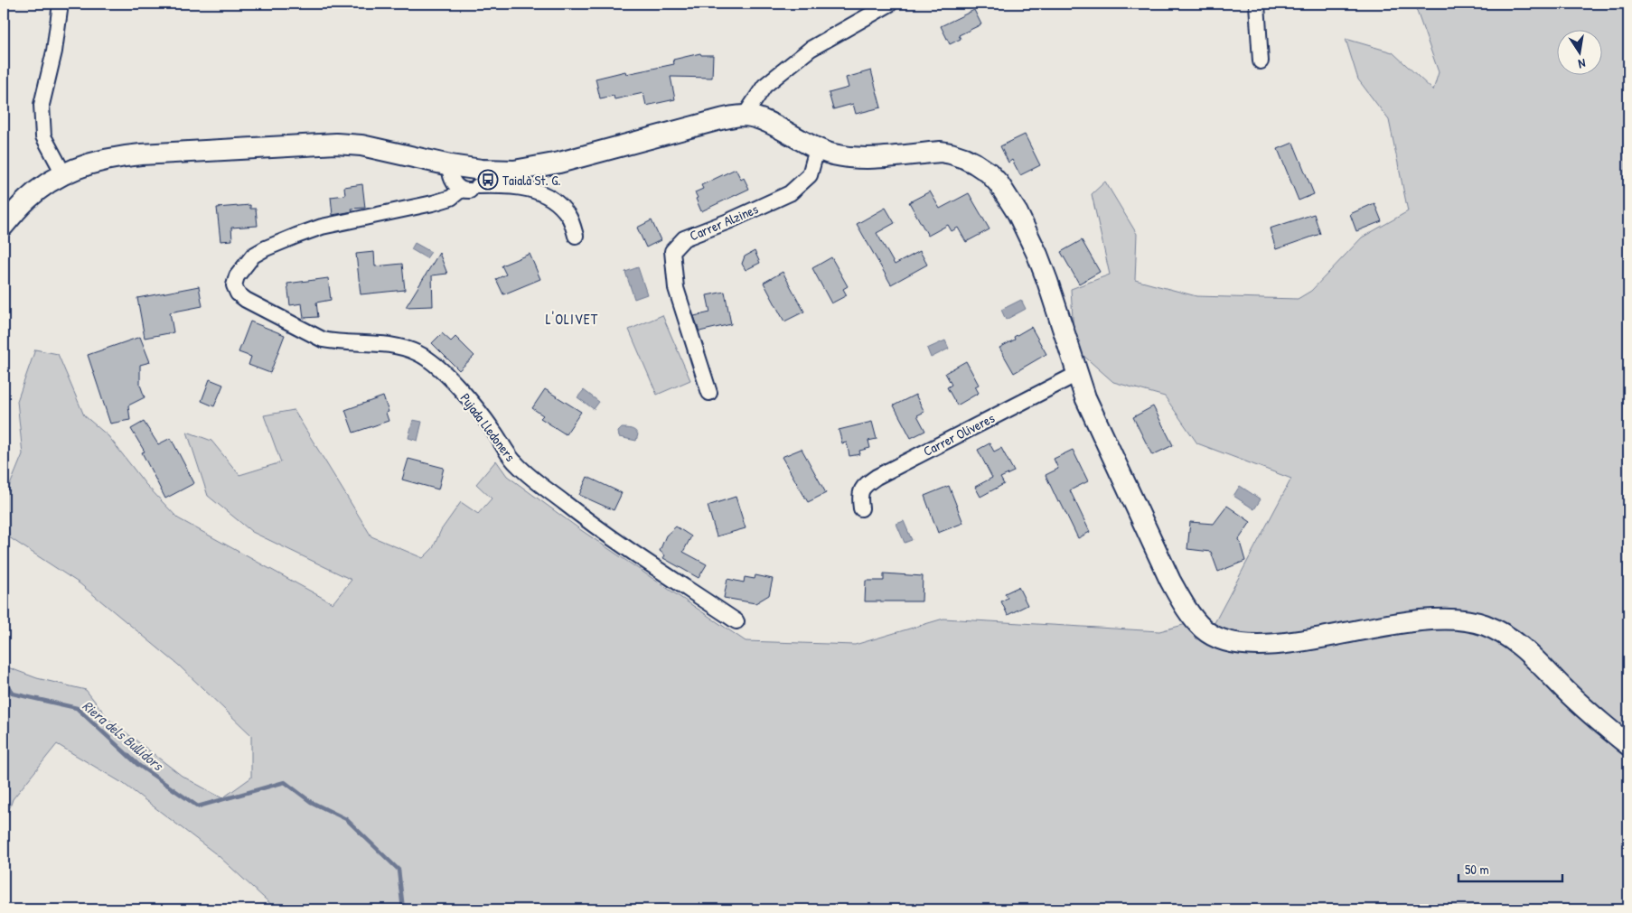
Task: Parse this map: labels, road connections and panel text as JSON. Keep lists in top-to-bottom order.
{
  "streets": {
    "street": ["Carrer Alzines", "Pujada Lledoners", "Carrer Oliveres"]
  },
  "districts": ["L'OLIVET"],
  "water": ["Riera dels Bullidors"],
  "places": {
    "bus stop": ["Taialà St. G."]
  },
  "scale_bar": "50 m",
  "north": "bottom"
}
